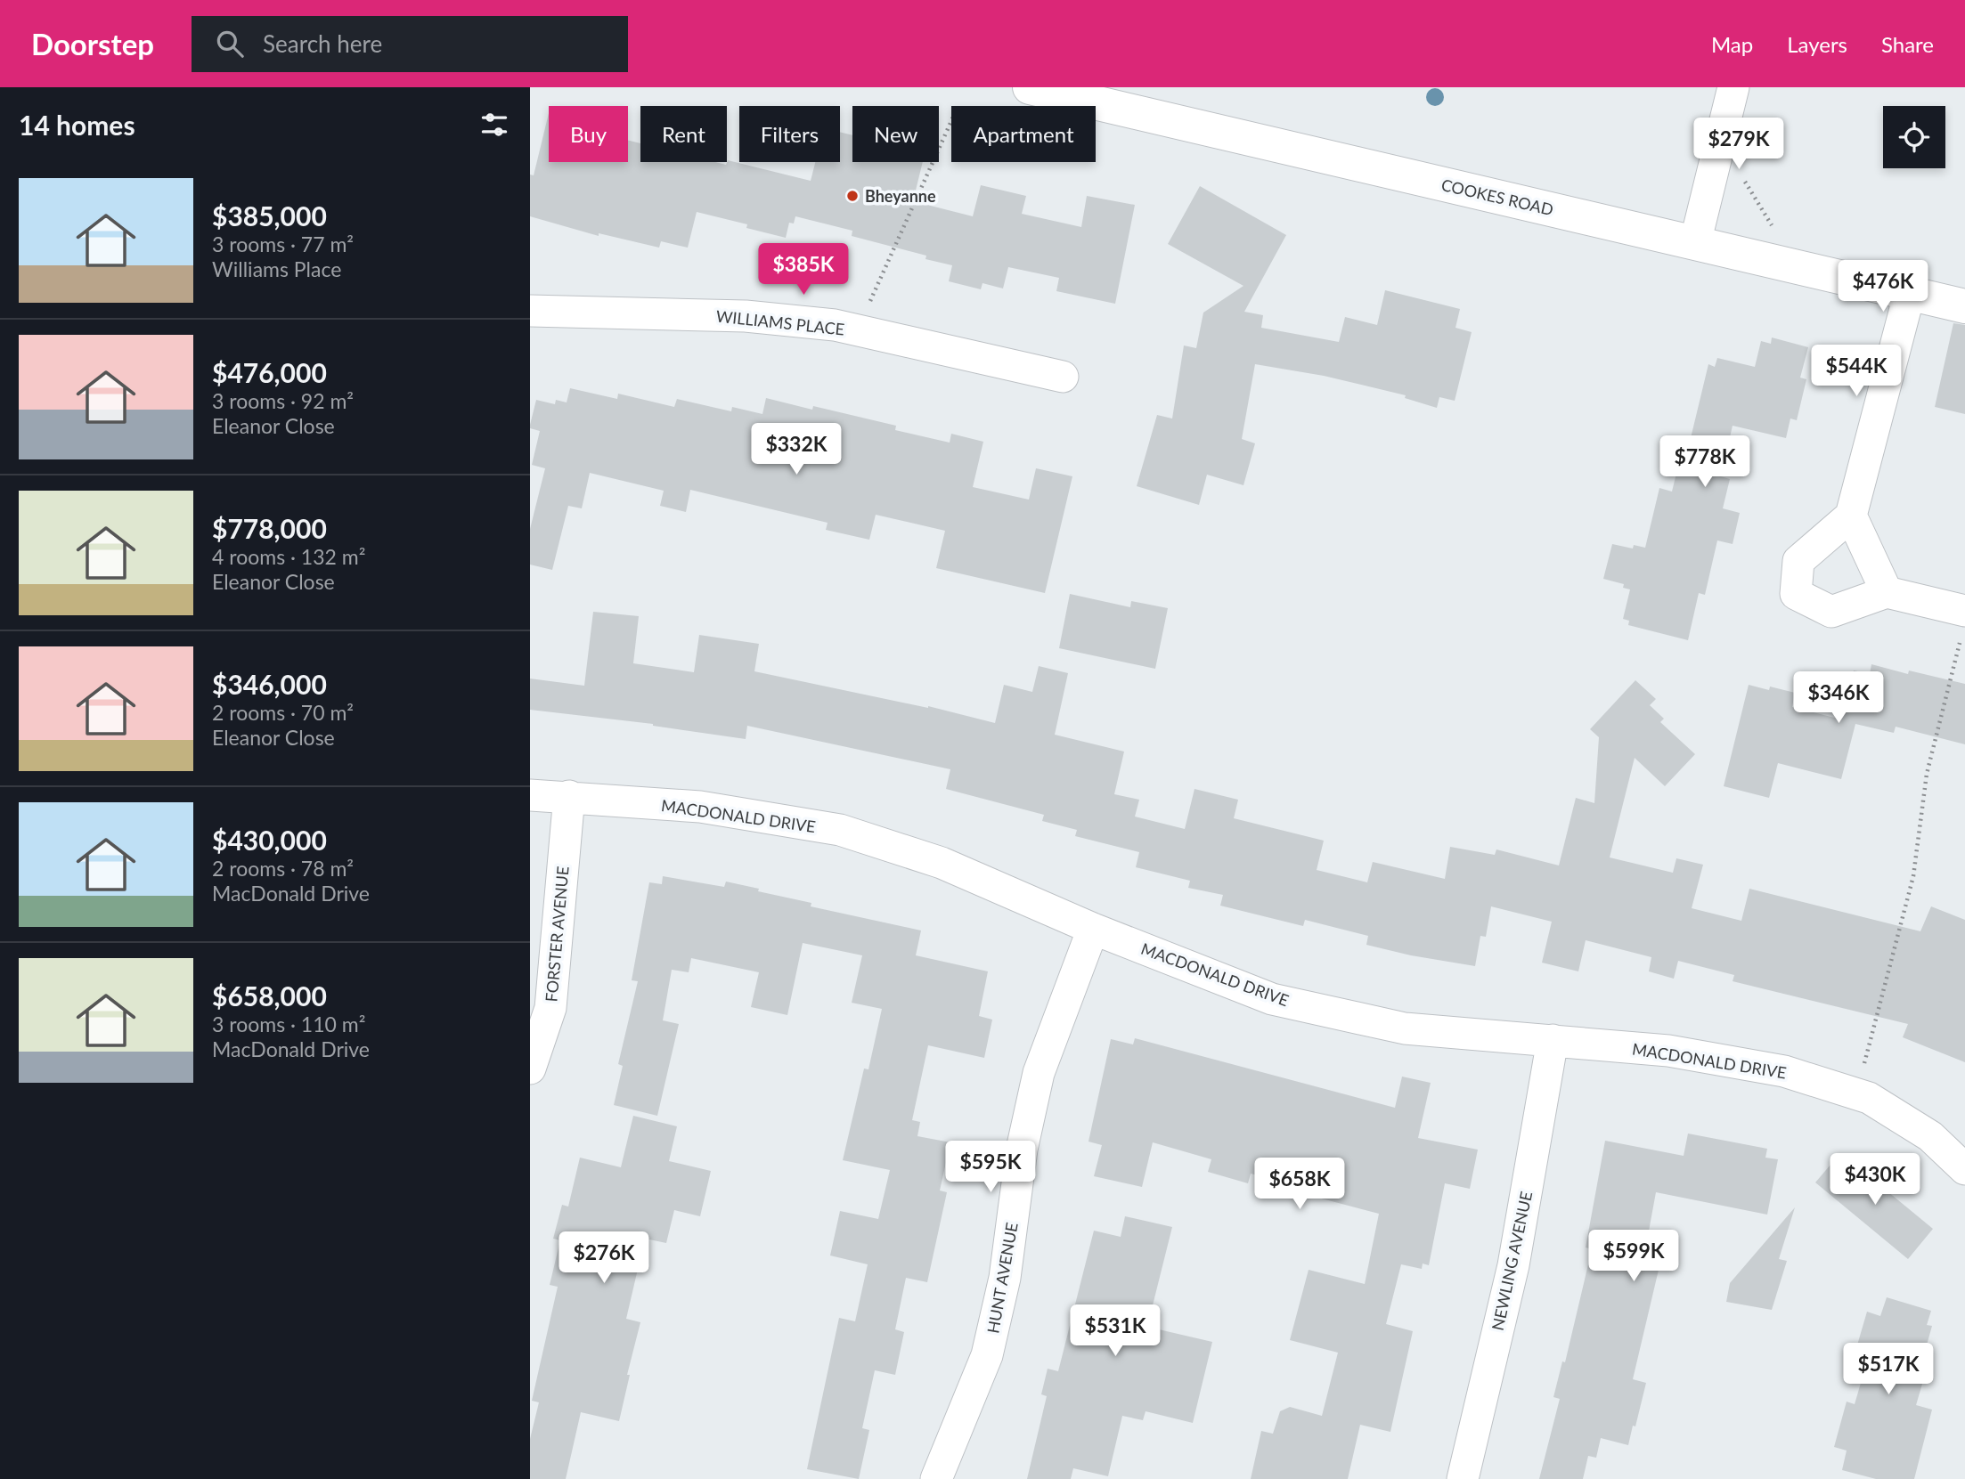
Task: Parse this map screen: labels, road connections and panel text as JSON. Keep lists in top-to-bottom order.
{
  "streets": {
    "street": [
      "COOKES ROAD",
      "WILLIAMS PLACE",
      "MACDONALD DRIVE",
      "FORSTER AVENUE",
      "NEWLING AVENUE",
      "HUNT AVENUE"
    ]
  },
  "crossings": [
    ["MACDONALD DRIVE", "FORSTER AVENUE"],
    ["MACDONALD DRIVE", "NEWLING AVENUE"],
    ["MACDONALD DRIVE", "HUNT AVENUE"]
  ],
  "places": ["Bheyanne"],
  "page": {
    "header": "Doorstep",
    "search": "Search here",
    "nav": ["Map", "Layers", "Share"],
    "heading": "14 homes",
    "chip": [
      "Buy",
      "Rent",
      "Filters",
      "New",
      "Apartment"
    ],
    "price": [
      "$279K",
      "$385K",
      "$476K",
      "$544K",
      "$332K",
      "$778K",
      "$346K",
      "$595K",
      "$430K",
      "$658K",
      "$599K",
      "$276K",
      "$531K",
      "$517K"
    ],
    "list": [
      {
        "name": "$385,000",
        "note": "3 rooms · 77 m² · Williams Place"
      },
      {
        "name": "$476,000",
        "note": "3 rooms · 92 m² · Eleanor Close"
      },
      {
        "name": "$778,000",
        "note": "4 rooms · 132 m² · Eleanor Close"
      },
      {
        "name": "$346,000",
        "note": "2 rooms · 70 m² · Eleanor Close"
      },
      {
        "name": "$430,000",
        "note": "2 rooms · 78 m² · MacDonald Drive"
      },
      {
        "name": "$658,000",
        "note": "3 rooms · 110 m² · MacDonald Drive"
      }
    ]
  }
}
